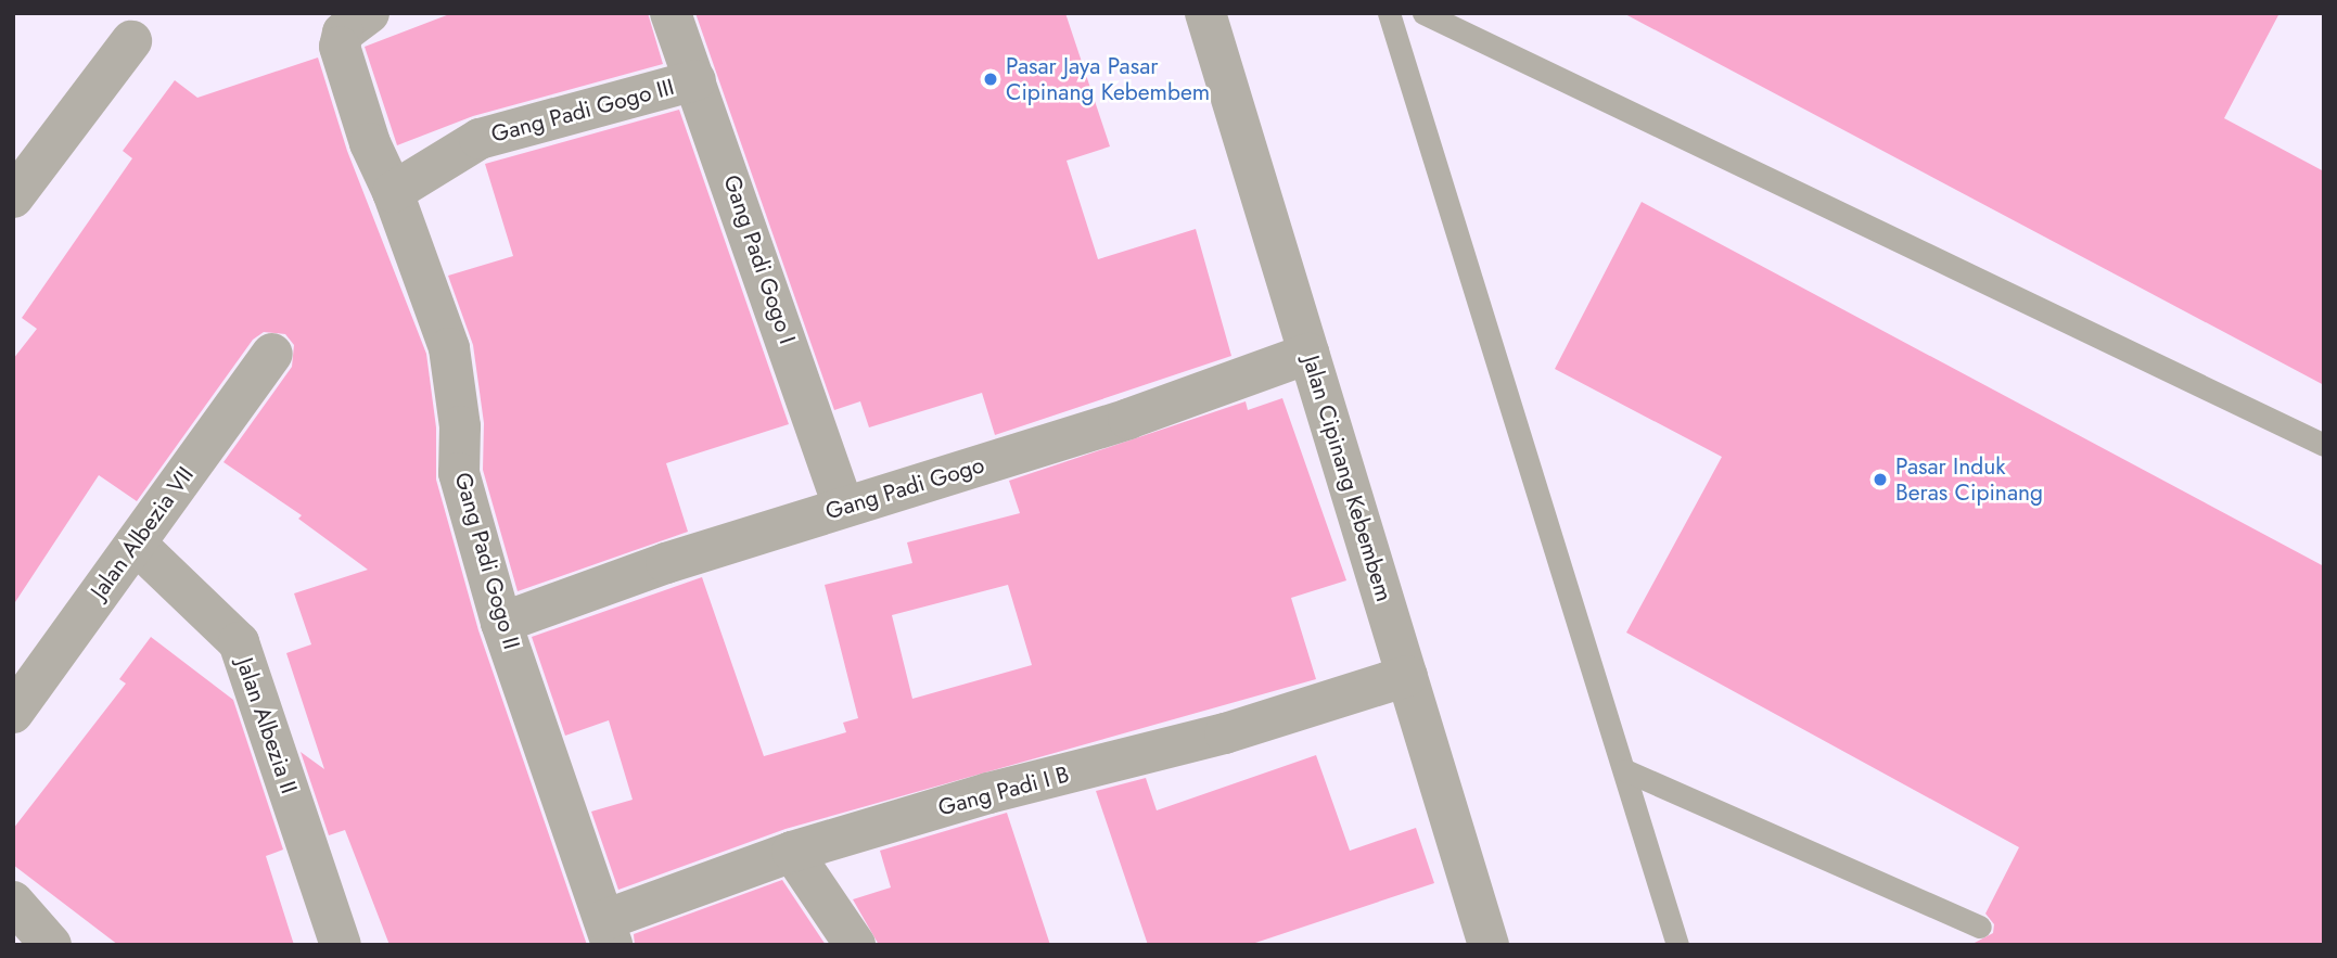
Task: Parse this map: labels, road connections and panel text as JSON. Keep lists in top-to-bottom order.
{
  "streets": {
    "street": [
      "Gang Padi Gogo III",
      "Gang Padi Gogo I",
      "Jalan Cipinang Kebembem",
      "Gang Padi Gogo",
      "Jalan Albezia VII",
      "Gang Padi Gogo II",
      "Jalan Albezia II",
      "Gang Padi I B"
    ]
  },
  "crossings": [
    ["Gang Padi Gogo III", "Gang Padi Gogo I"],
    ["Gang Padi Gogo III", "Gang Padi Gogo II"],
    ["Gang Padi Gogo I", "Gang Padi Gogo"],
    ["Jalan Cipinang Kebembem", "Gang Padi Gogo"],
    ["Jalan Cipinang Kebembem", "Gang Padi I B"],
    ["Gang Padi Gogo", "Gang Padi Gogo II"],
    ["Jalan Albezia VII", "Jalan Albezia II"],
    ["Gang Padi Gogo II", "Gang Padi I B"]
  ],
  "places": ["Pasar Jaya Pasar Cipinang Kebembem", "Pasar Induk Beras Cipinang"]
}
